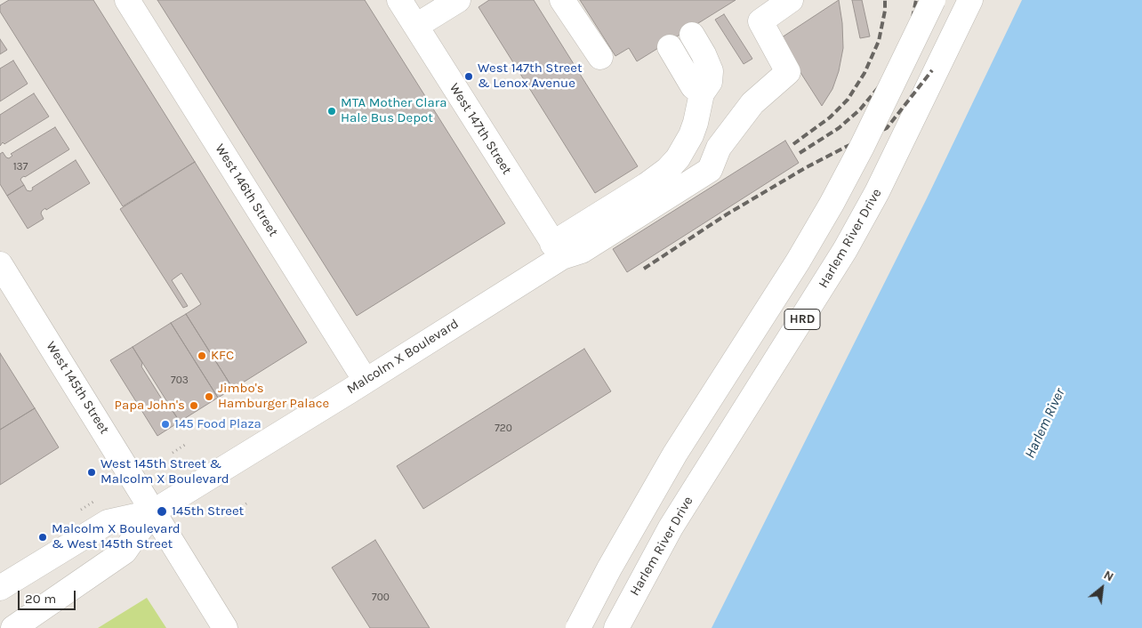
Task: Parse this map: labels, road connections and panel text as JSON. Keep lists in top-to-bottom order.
{
  "streets": {
    "main road": [
      "West 147th Street",
      "West 146th Street",
      "Harlem River Drive",
      "HRD",
      "Malcolm X Boulevard",
      "West 145th Street"
    ]
  },
  "crossings": [
    ["West 147th Street", "Malcolm X Boulevard"],
    ["West 146th Street", "Malcolm X Boulevard"],
    ["Malcolm X Boulevard", "West 145th Street"]
  ],
  "water": ["Harlem River"],
  "places": [
    "West 147th Street & Lenox Avenue",
    "MTA Mother Clara Hale Bus Depot",
    "KFC",
    "Jimbo's Hamburger Palace",
    "Papa John's",
    "145 Food Plaza",
    "West 145th Street & Malcolm X Boulevard",
    "145th Street",
    "Malcolm X Boulevard & West 145th Street"
  ],
  "house_numbers": [
    "137",
    "703",
    "720",
    "700"
  ],
  "scale_bar": "20 m",
  "north": "top right"
}
